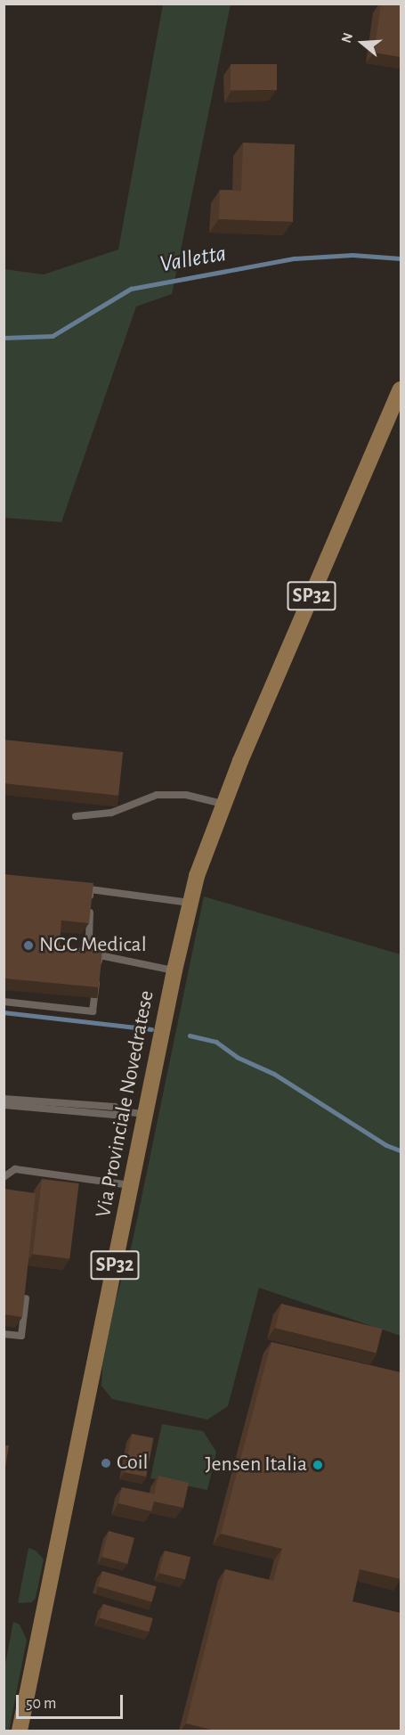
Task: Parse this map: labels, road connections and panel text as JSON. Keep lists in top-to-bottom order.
{
  "streets": {
    "main road": ["SP32", "Via Provinciale Novedratese"]
  },
  "crossings": [
    ["SP32", "Via Provinciale Novedratese"]
  ],
  "water": ["Valletta"],
  "places": ["NGC Medical", "Coil", "Jensen Italia"],
  "scale_bar": "50 m",
  "north": "left"
}
